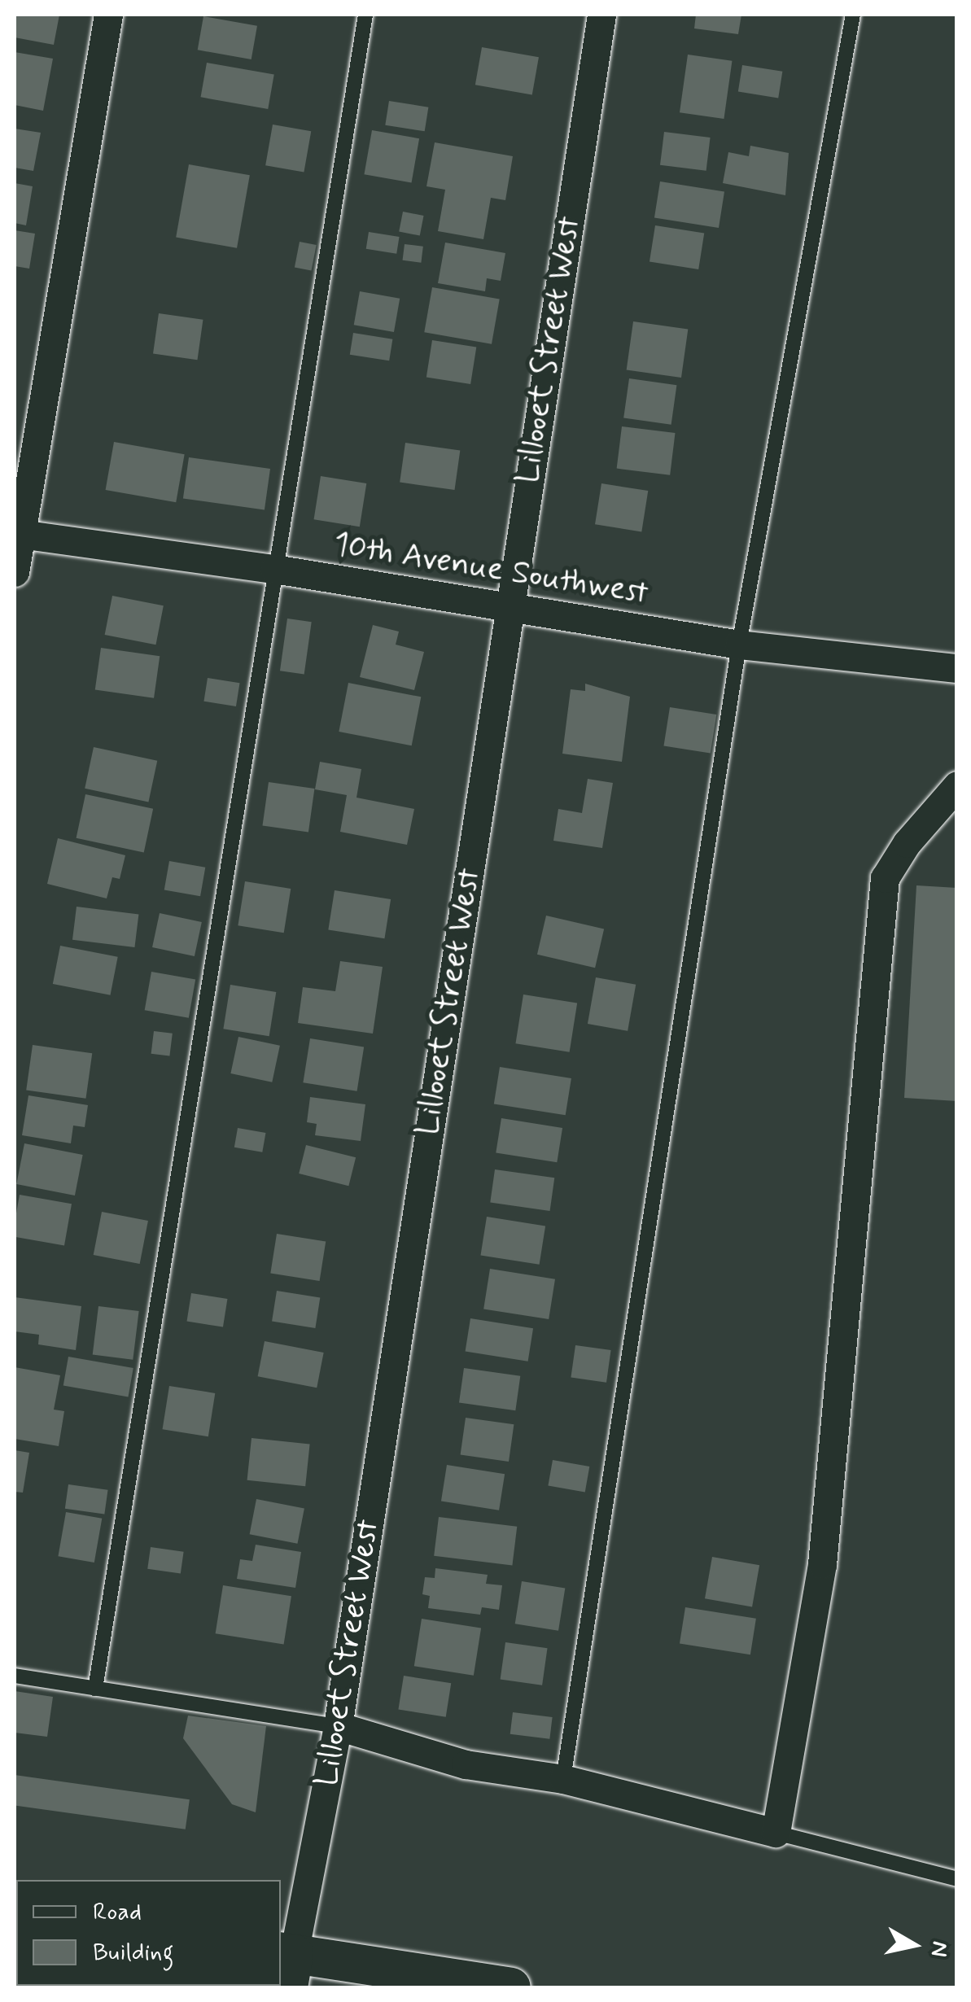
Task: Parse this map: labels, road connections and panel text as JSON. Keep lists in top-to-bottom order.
{
  "streets": {
    "street": ["Lillooet Street West", "10th Avenue Southwest"]
  },
  "crossings": [
    ["Lillooet Street West", "10th Avenue Southwest"]
  ],
  "legend": ["Road", "Building"],
  "north": "right"
}
